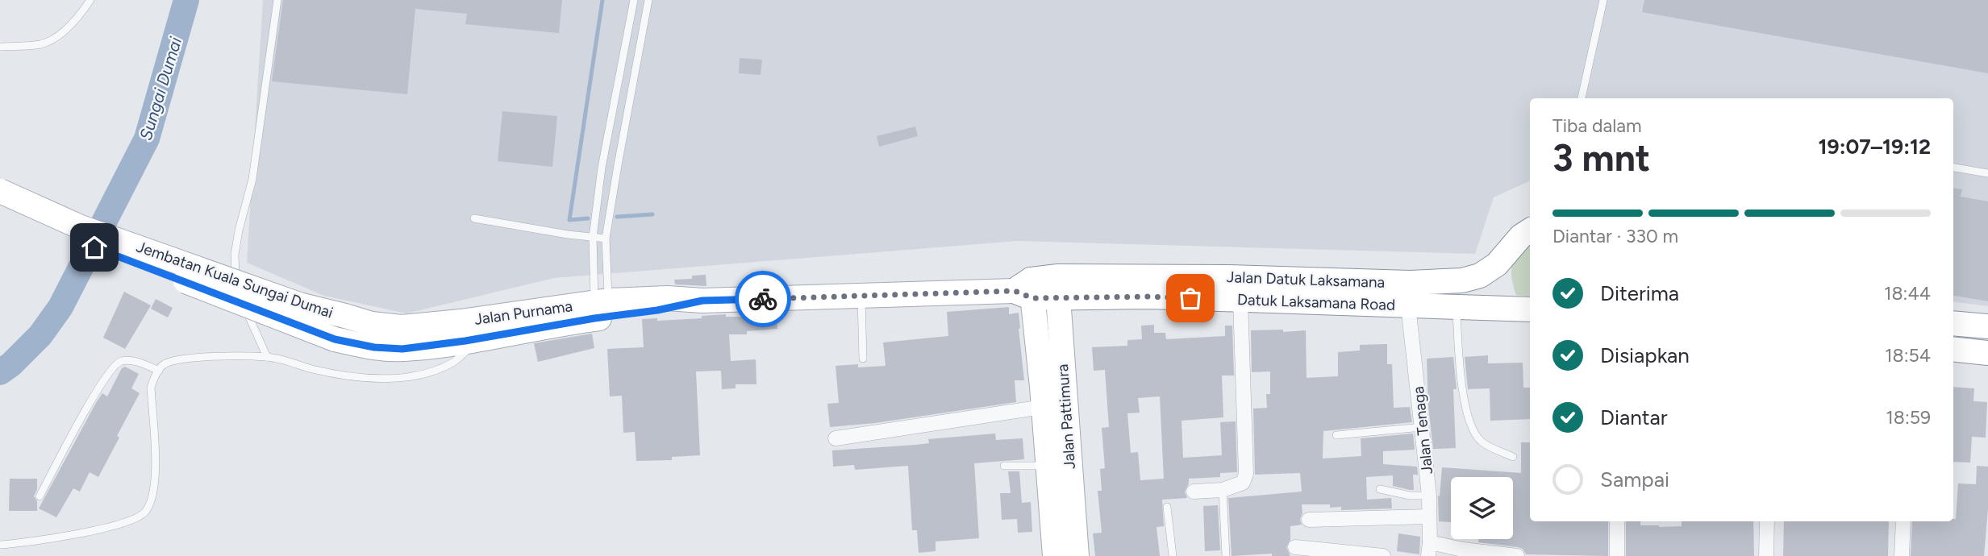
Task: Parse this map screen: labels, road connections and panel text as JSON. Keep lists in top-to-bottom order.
{
  "streets": {
    "main road": [
      "Jembatan Kuala Sungai Dumai",
      "Jalan Datuk Laksamana",
      "Datuk Laksamana Road",
      "Jalan Purnama",
      "Jalan Pattimura"
    ],
    "street": ["Jalan Tenaga"]
  },
  "crossings": [
    ["Jembatan Kuala Sungai Dumai", "Jalan Purnama"],
    ["Jalan Datuk Laksamana", "Datuk Laksamana Road"],
    ["Jalan Datuk Laksamana", "Jalan Pattimura"],
    ["Datuk Laksamana Road", "Jalan Purnama"],
    ["Datuk Laksamana Road", "Jalan Pattimura"],
    ["Datuk Laksamana Road", "Jalan Tenaga"],
    ["Jalan Purnama", "Jalan Pattimura"]
  ],
  "water": ["Sungai Dumai"],
  "page": {
    "heading": ["3 mnt", "Tiba dalam", "19:07–19:12"],
    "bar": "Diantar · 330 m",
    "list": [
      ["Diterima", "18:44"],
      ["Disiapkan", "18:54"],
      ["Diantar", "18:59"],
      "Sampai"
    ]
  }
}
